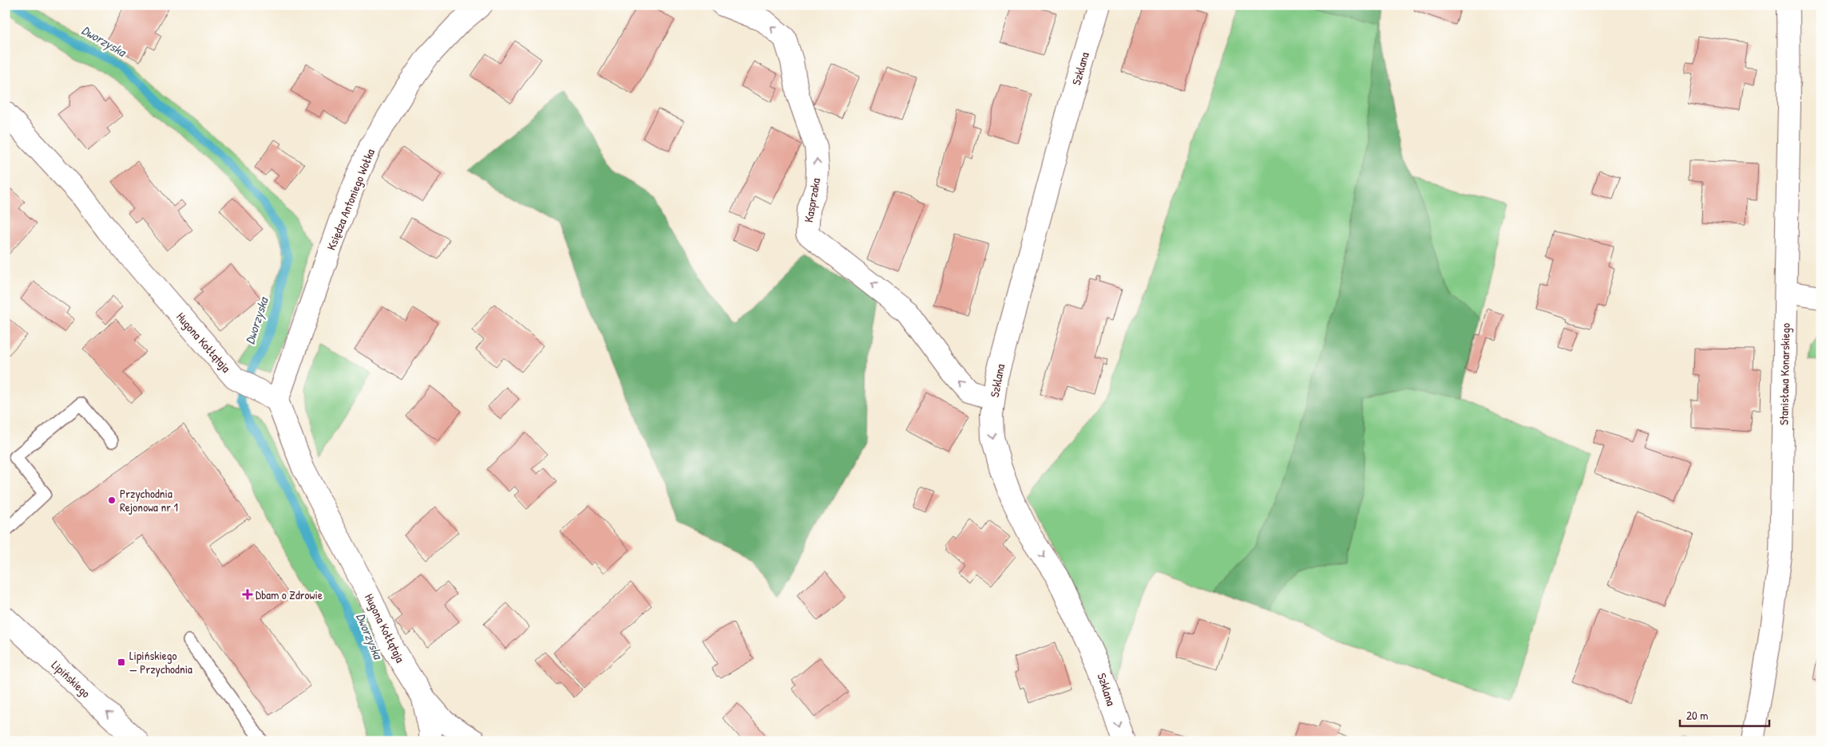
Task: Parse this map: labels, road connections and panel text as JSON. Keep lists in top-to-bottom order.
{
  "streets": {
    "street": [
      "Szklana",
      "Księdza Antoniego Wołka",
      "Kasprzaka",
      "Hugona Kołłątaja",
      "Stanisława Konarskiego",
      "Lipińskiego"
    ]
  },
  "crossings": [
    ["Szklana", "Kasprzaka"],
    ["Księdza Antoniego Wołka", "Hugona Kołłątaja"]
  ],
  "one_way": ["Szklana", "Kasprzaka", "Lipińskiego"],
  "water": ["Dworzyska"],
  "places": {
    "other": ["Przychodnia Rejonowa nr 1"],
    "health": ["Dbam o Zdrowie"],
    "transit": ["Lipińskiego — Przychodnia"]
  },
  "scale_bar": "20 m"
}
